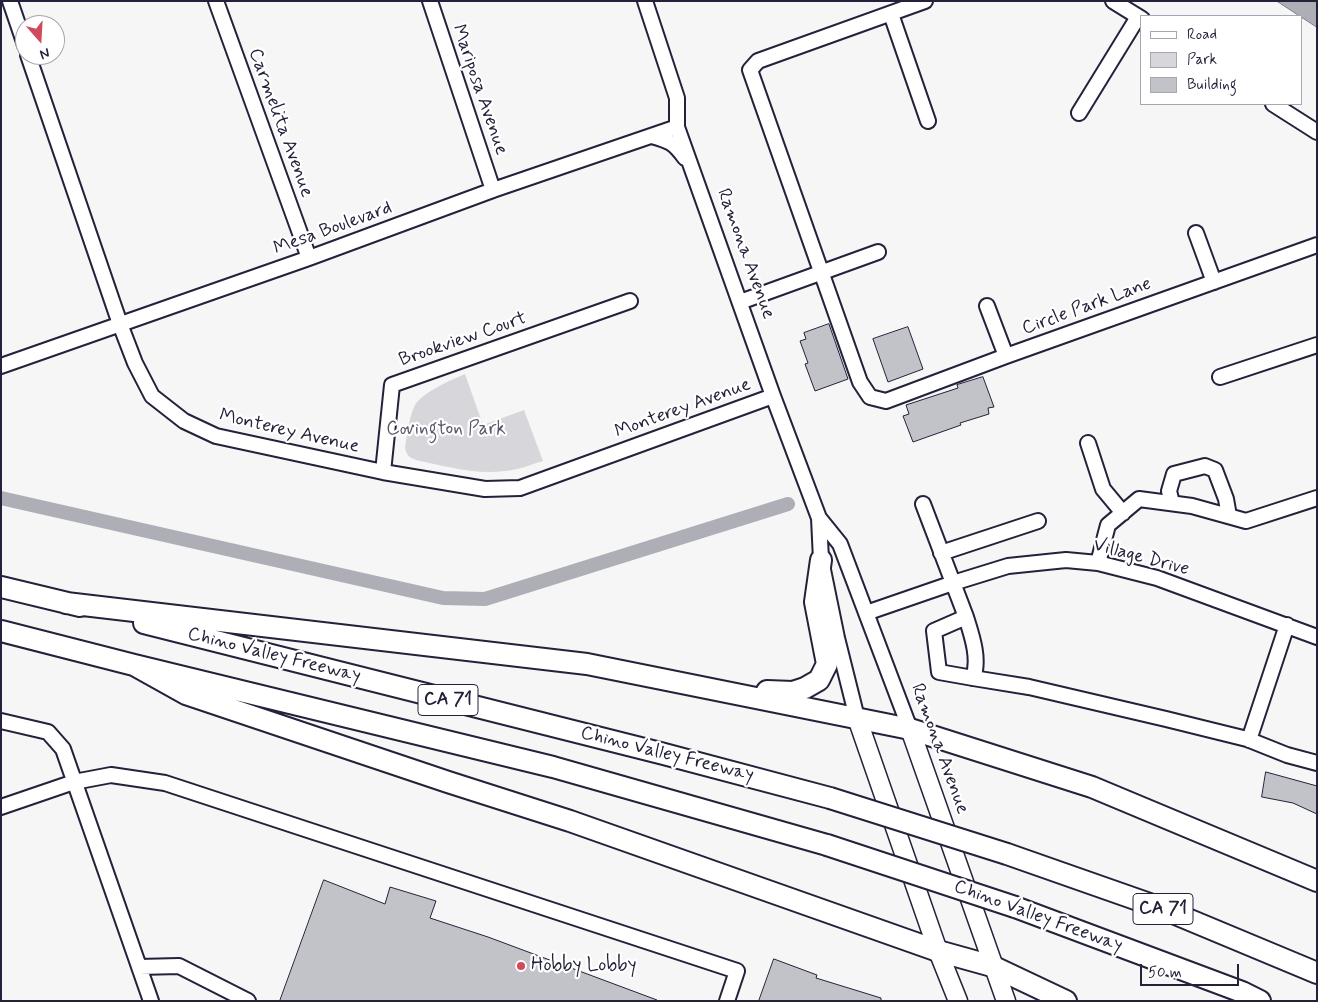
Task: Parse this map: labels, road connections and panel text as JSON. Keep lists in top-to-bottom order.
{
  "streets": {
    "highway": ["Chino Valley Freeway", "CA 71"],
    "main road": ["Ramona Avenue"],
    "street": [
      "Mariposa Avenue",
      "Carmelita Avenue",
      "Mesa Boulevard",
      "Circle Park Lane",
      "Brookview Court",
      "Monterey Avenue",
      "Village Drive"
    ]
  },
  "crossings": [
    ["Mariposa Avenue", "Mesa Boulevard"],
    ["Carmelita Avenue", "Mesa Boulevard"],
    ["Mesa Boulevard", "Ramona Avenue"],
    ["Mesa Boulevard", "Monterey Avenue"],
    ["Ramona Avenue", "Monterey Avenue"],
    ["Ramona Avenue", "Village Drive"],
    ["Brookview Court", "Monterey Avenue"]
  ],
  "parks": ["Covington Park"],
  "places": ["Hobby Lobby"],
  "legend": ["Road", "Park", "Building"],
  "scale_bar": "50 m",
  "north": "bottom"
}
